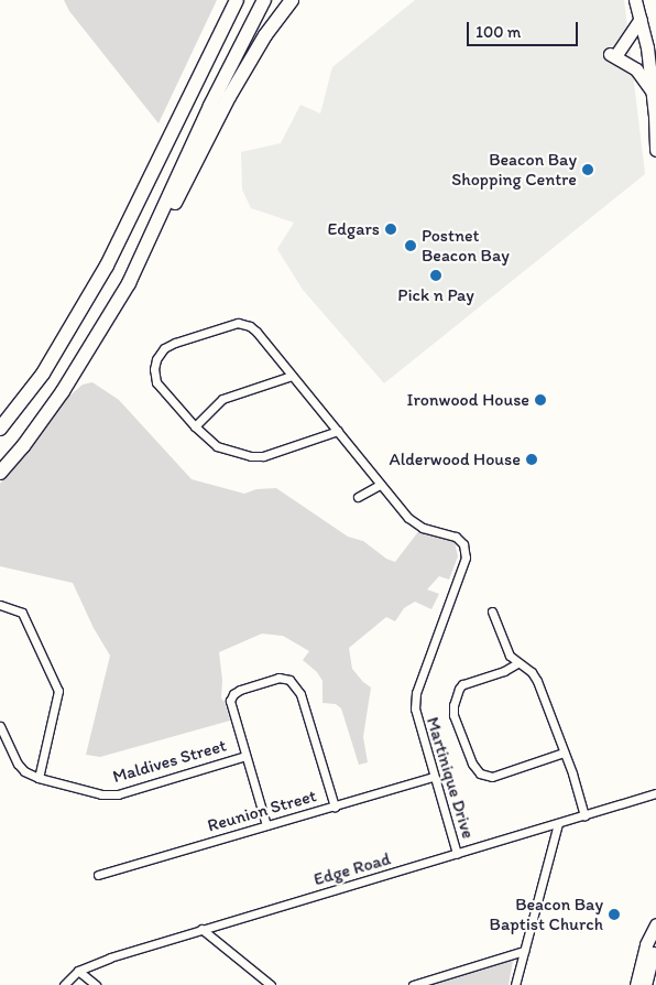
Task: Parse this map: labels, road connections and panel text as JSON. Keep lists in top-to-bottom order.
{
  "streets": {
    "street": [
      "Maldives Street",
      "Martinique Drive",
      "Reunion Street",
      "Edge Road"
    ]
  },
  "crossings": [
    ["Martinique Drive", "Reunion Street"],
    ["Martinique Drive", "Edge Road"]
  ],
  "places": [
    "Beacon Bay Shopping Centre",
    "Edgars",
    "Postnet Beacon Bay",
    "Pick n Pay",
    "Ironwood House",
    "Alderwood House",
    "Beacon Bay Baptist Church"
  ],
  "scale_bar": "100 m"
}
